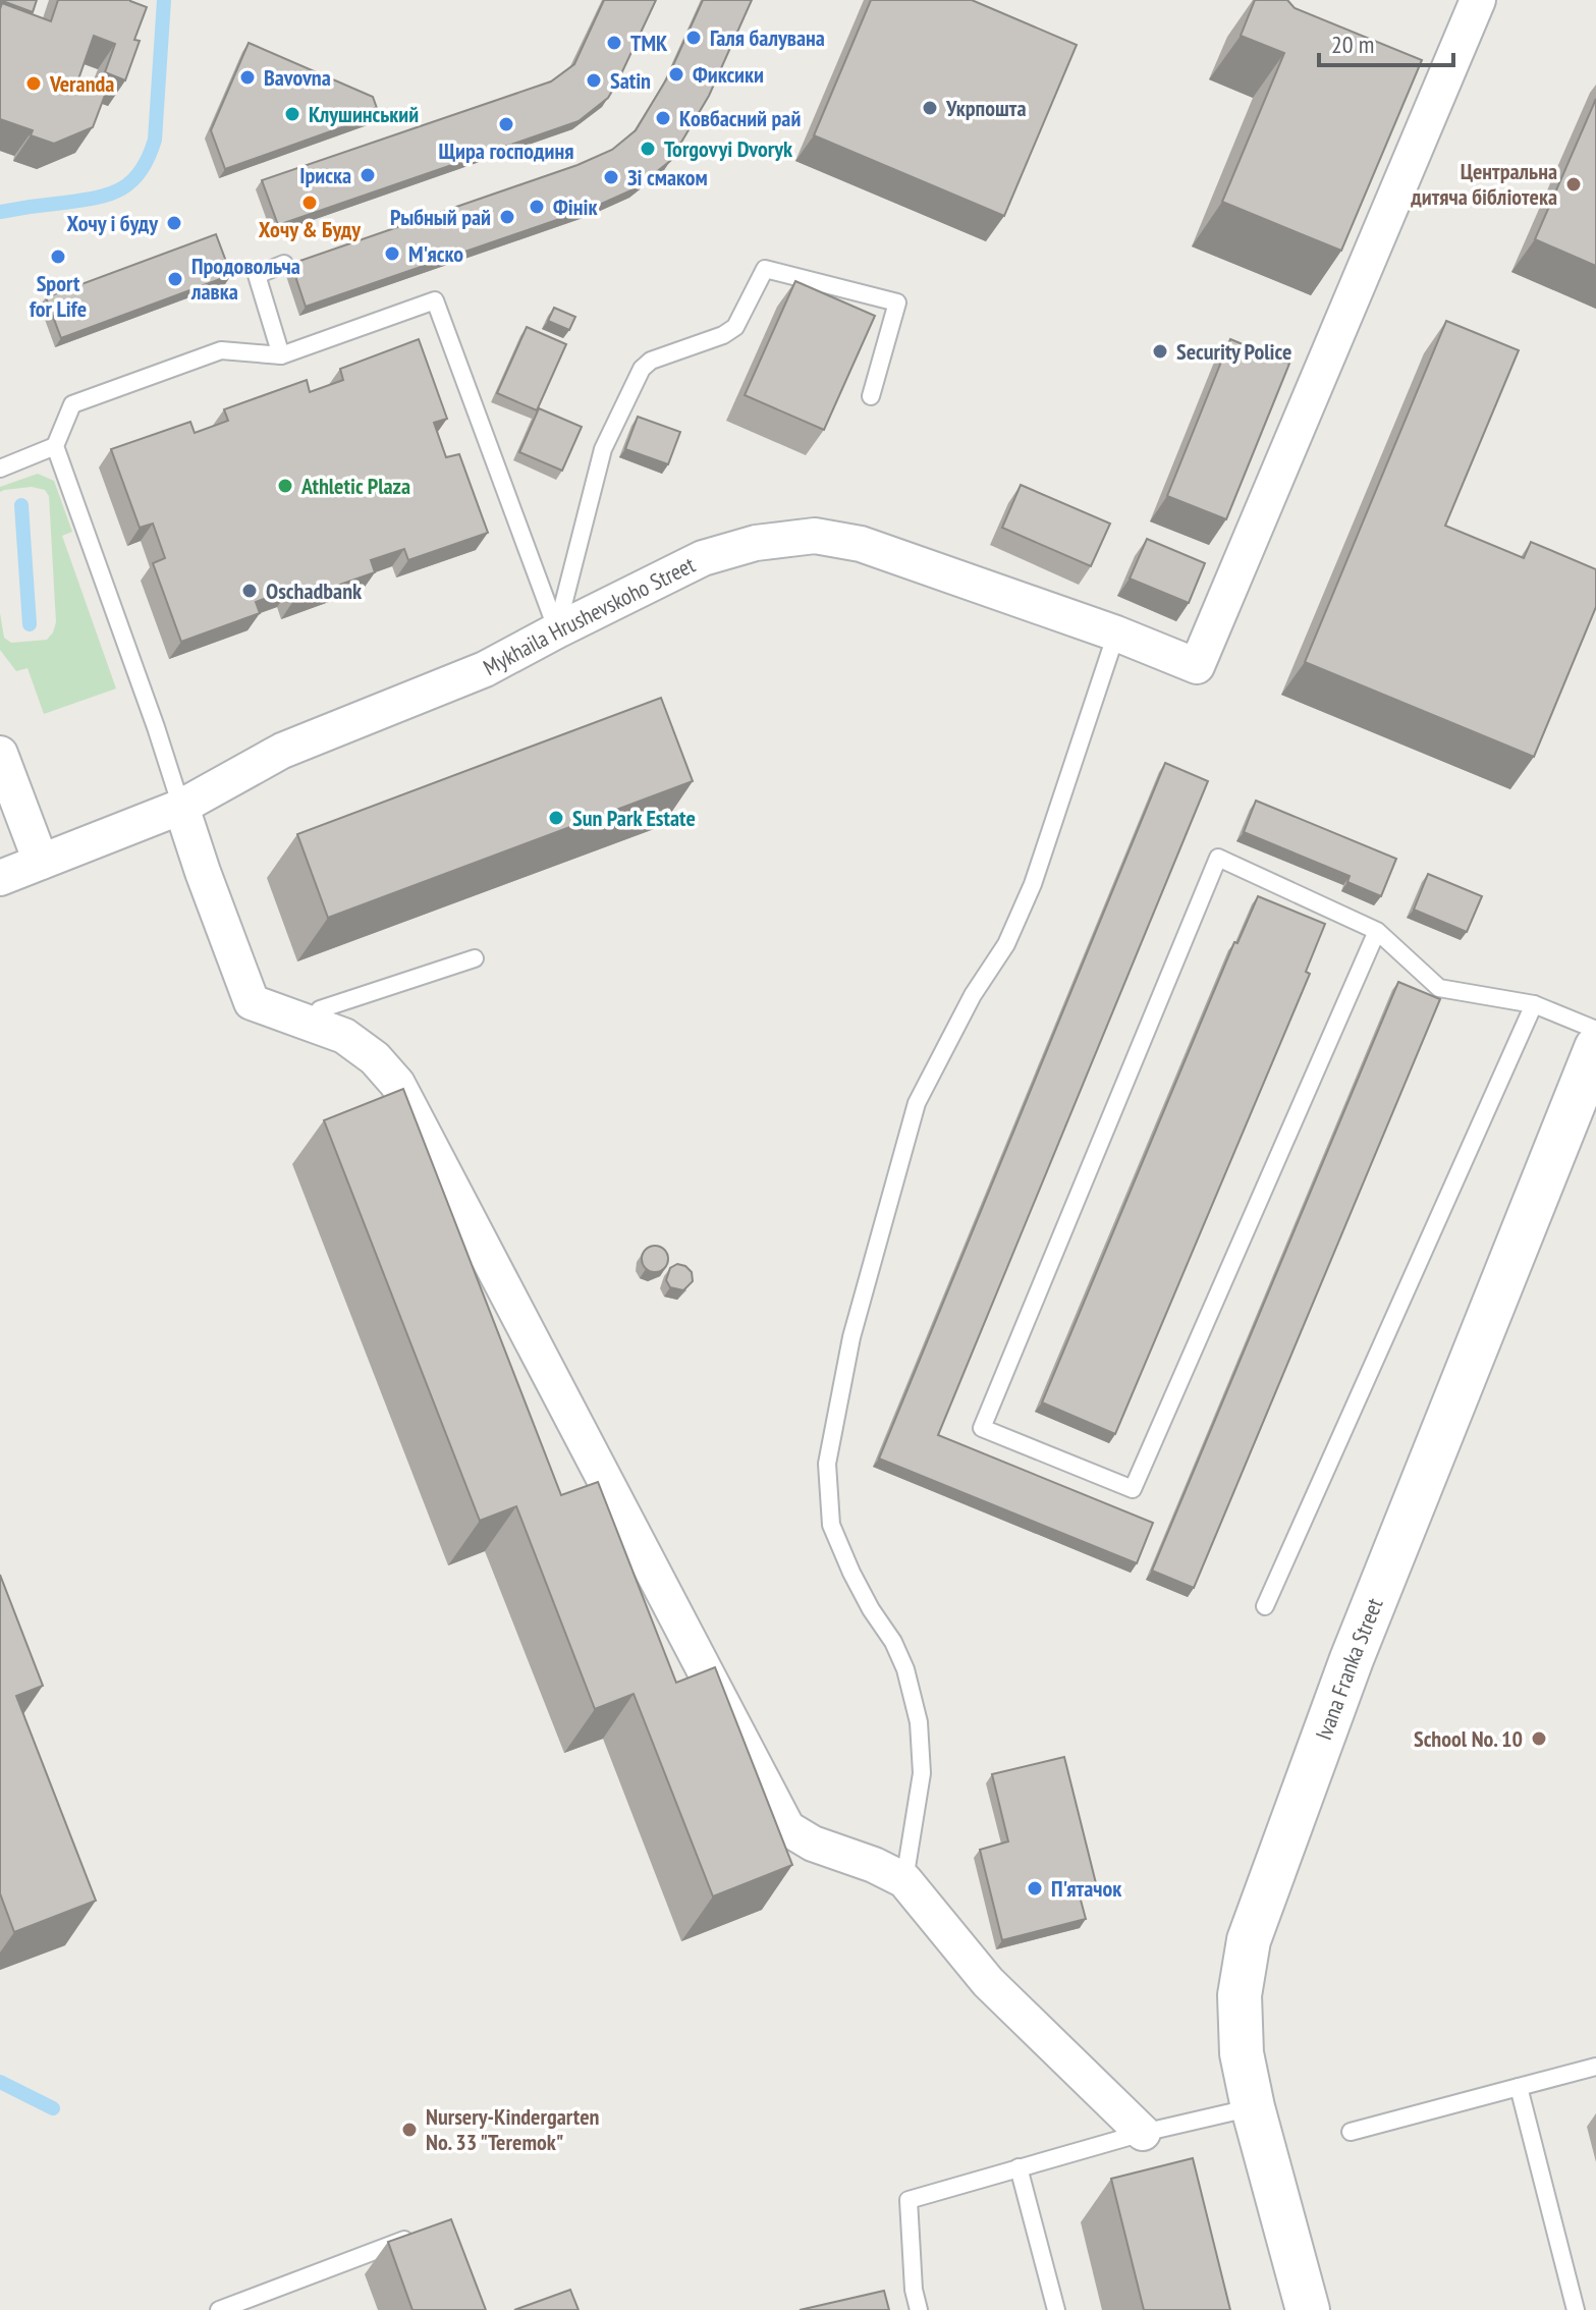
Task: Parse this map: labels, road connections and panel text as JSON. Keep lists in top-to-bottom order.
{
  "streets": {
    "street": ["Mykhaila Hrushevskoho Street", "Ivana Franka Street"]
  },
  "places": [
    "Галя балувана",
    "ТМК",
    "Фиксики",
    "Bavovna",
    "Satin",
    "Veranda",
    "Укрпошта",
    "Клушинський",
    "Ковбасний рай",
    "Щира господиня",
    "Torgovyi Dvoryk",
    "Іриска",
    "Зі смаком",
    "Центральна дитяча бібліотека",
    "Хочу & Буду",
    "Фінік",
    "Рыбный рай",
    "Хочу і буду",
    "М'яско",
    "Sport for Life",
    "Продовольча лавка",
    "Security Police",
    "Athletic Plaza",
    "Oschadbank",
    "Sun Park Estate",
    "School No. 10",
    "П'ятачок",
    "Nursery-Kindergarten No. 33 \"Teremok\""
  ],
  "scale_bar": "20 m"
}
